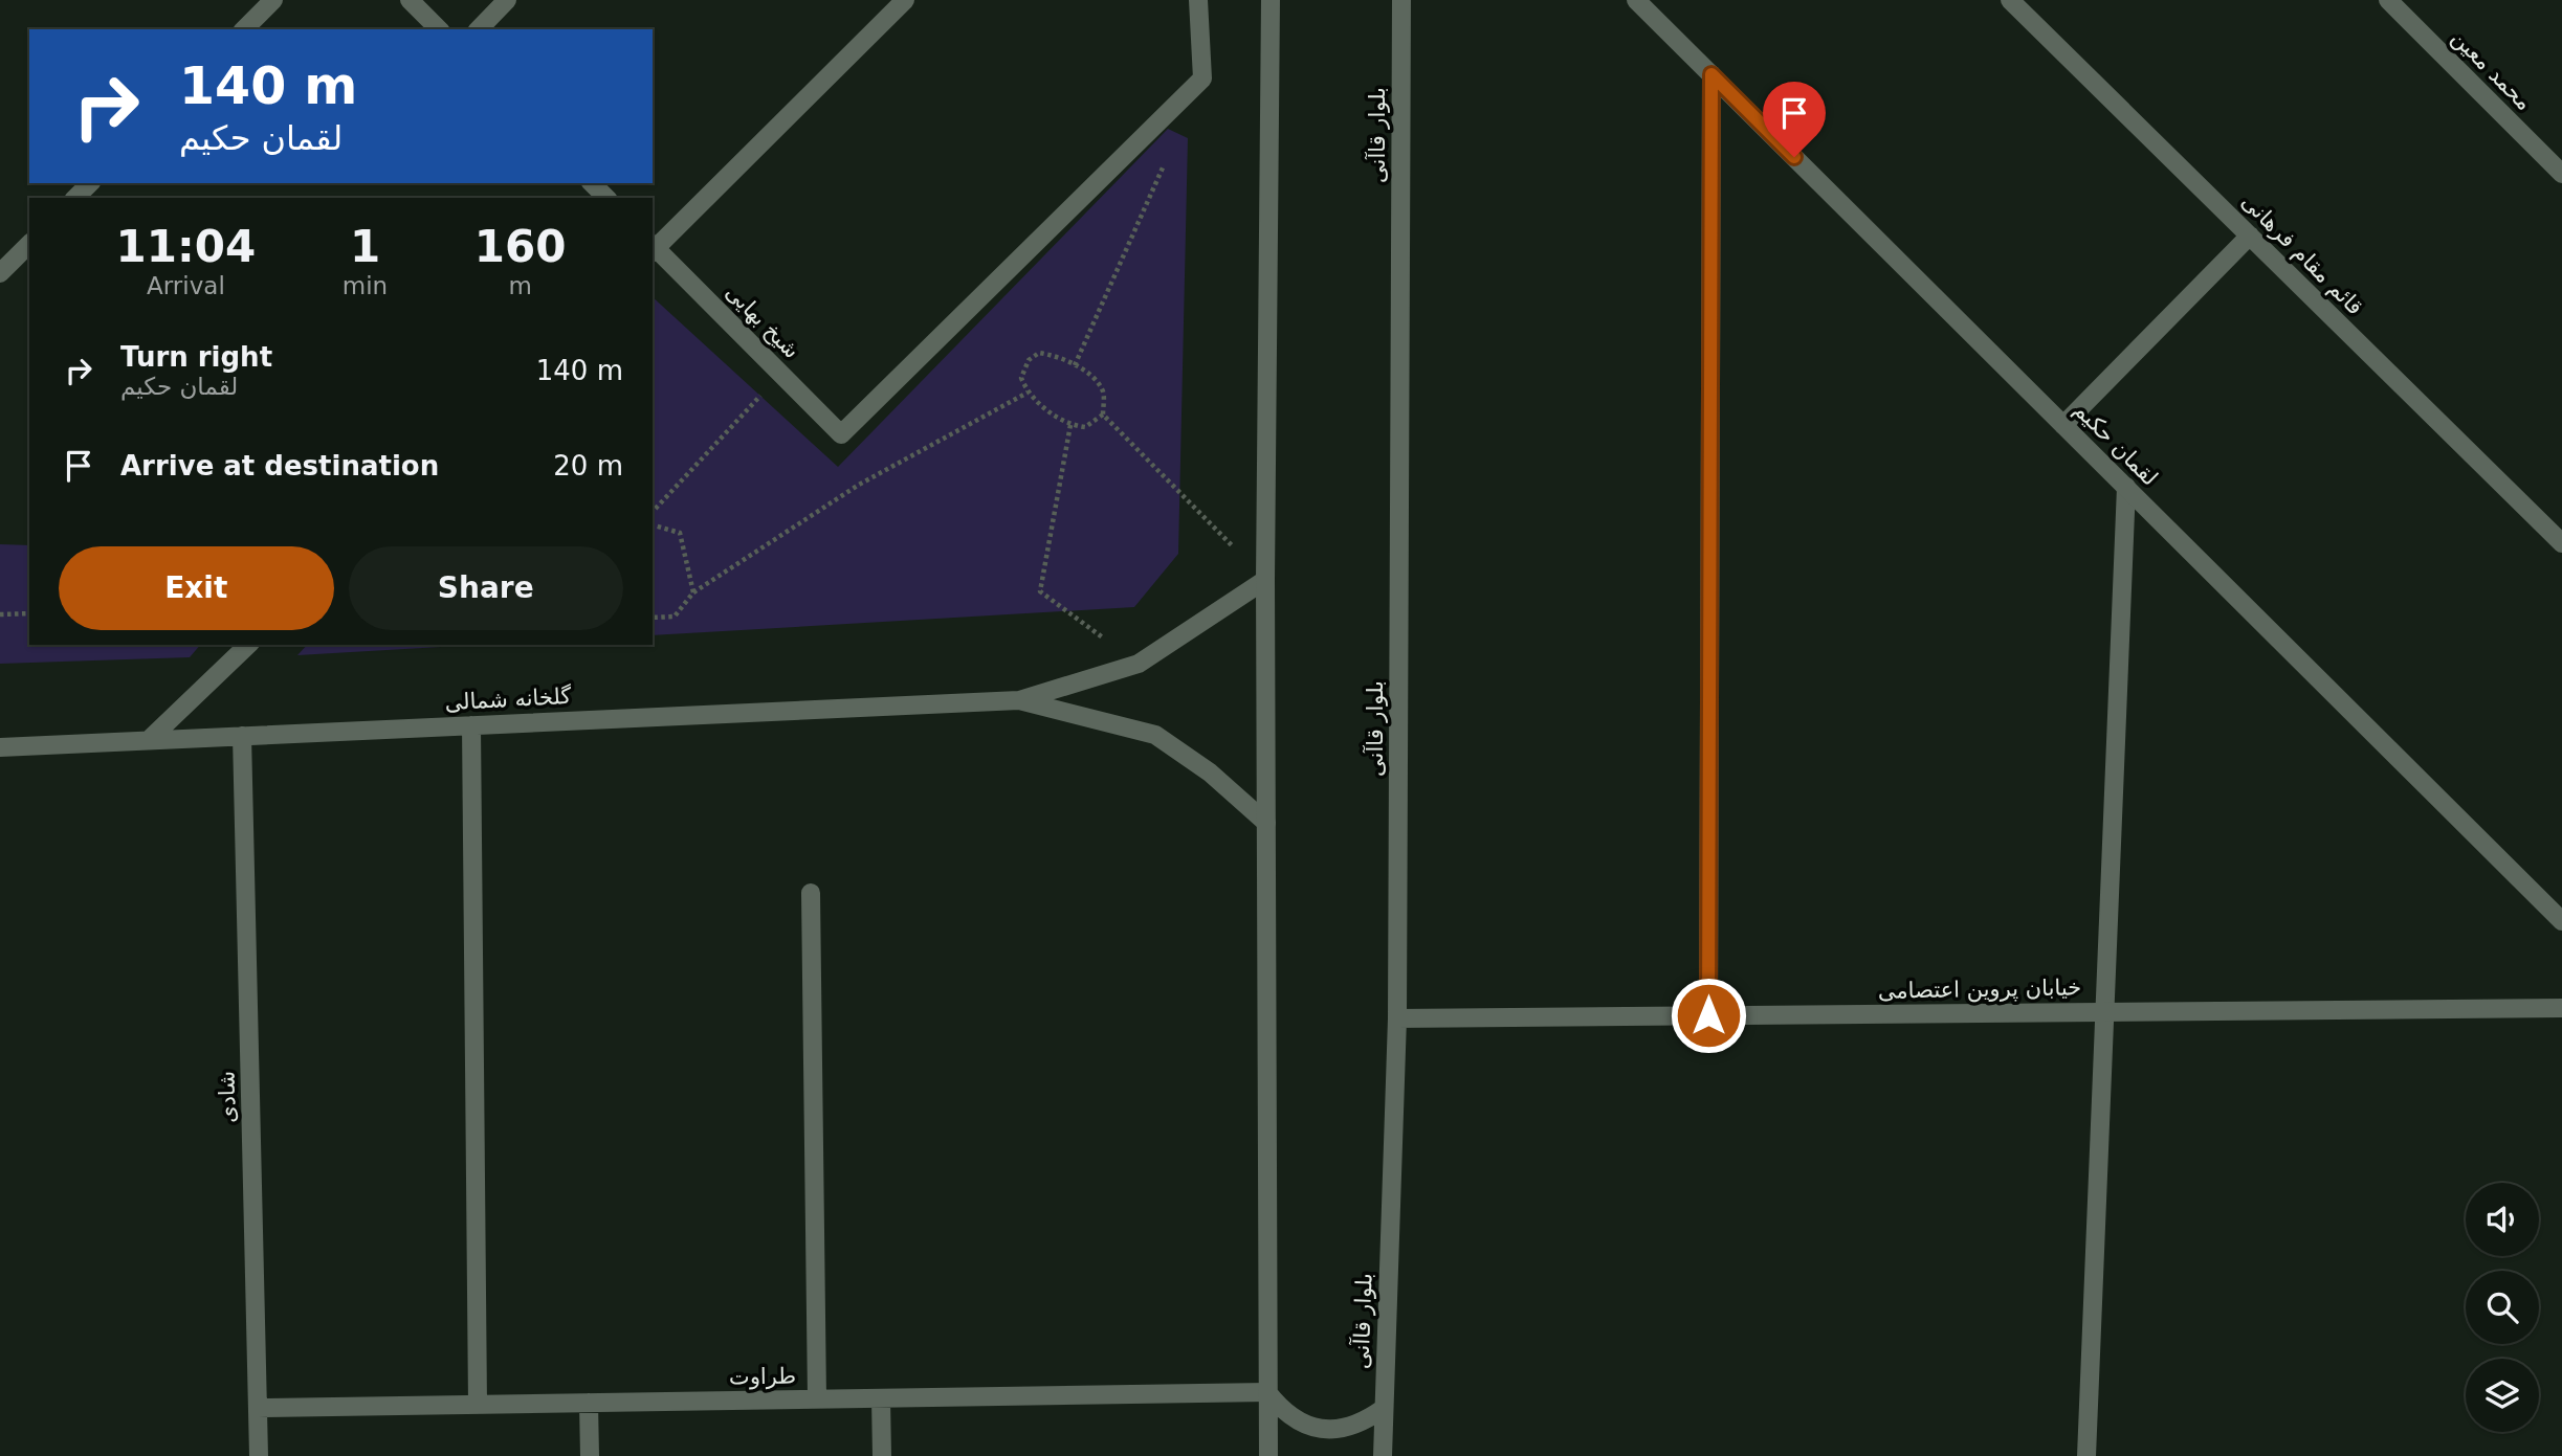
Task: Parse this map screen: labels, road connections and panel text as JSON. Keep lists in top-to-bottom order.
{
  "streets": {
    "street": [
      "محمد معین",
      "بلوار قاآنی",
      "قائم مقام فرهانی",
      "شیخ بهایی",
      "لقمان حکیم",
      "گلخانه شمالی",
      "خیابان پروین اعتصامی",
      "شادی",
      "طراوت"
    ]
  },
  "crossings": [
    ["بلوار قاآنی", "خیابان پروین اعتصامی"],
    ["گلخانه شمالی", "شادی"],
    ["شادی", "طراوت"]
  ],
  "page": {
    "turn": ["140 m", "لقمان حکیم"],
    "eta": [
      "11:04",
      "Arrival",
      "1",
      "min",
      "160",
      "m"
    ],
    "list": [
      {
        "name": "Turn right",
        "note": "لقمان حکیم",
        "value": "140 m"
      },
      {
        "name": "Arrive at destination",
        "value": "20 m"
      }
    ],
    "buttons": ["Exit", "Share"]
  }
}
